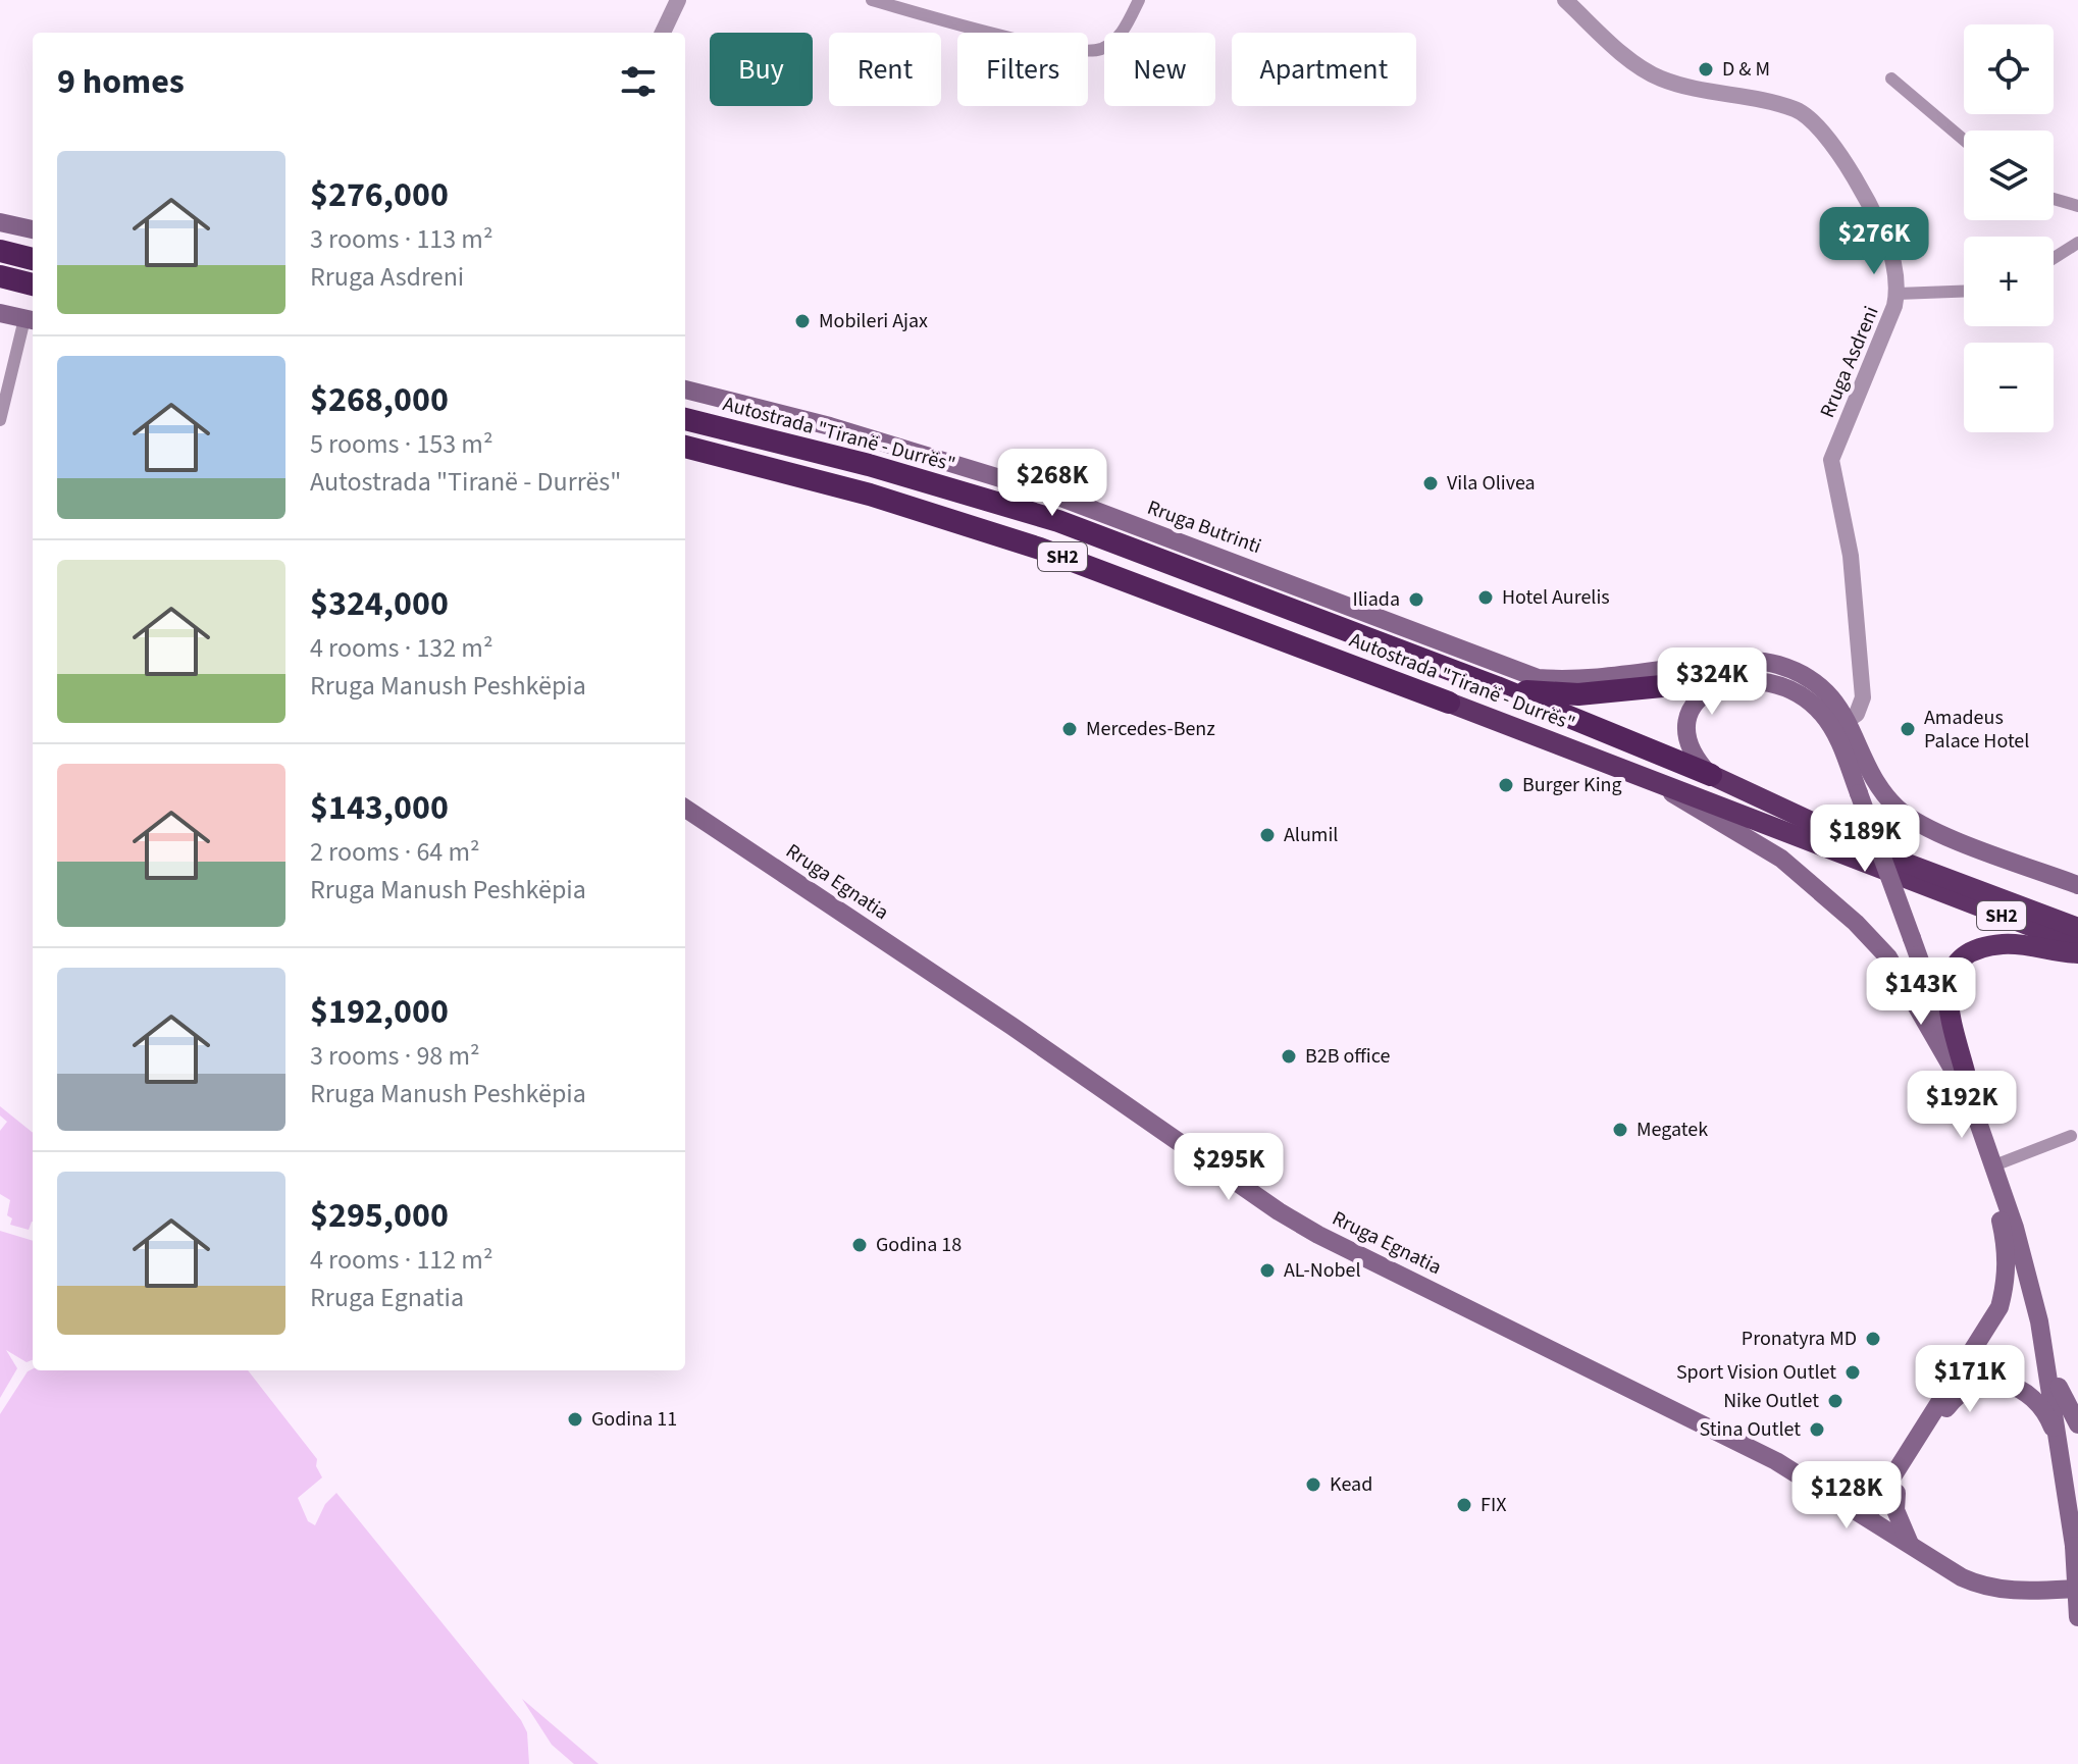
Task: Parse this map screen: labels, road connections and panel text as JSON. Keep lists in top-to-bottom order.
{
  "streets": {
    "highway": ["Autostrada \"Tiranë - Durrës\"", "SH2"],
    "main road": ["Rruga Butrinti", "Rruga Egnatia"],
    "street": ["Rruga Asdreni"]
  },
  "crossings": [
    ["Rruga Asdreni", "Rruga Butrinti"]
  ],
  "places": [
    "D & M",
    "Mobileri Ajax",
    "Vila Olivea",
    "Hotel Aurelis",
    "Iliada",
    "Mercedes-Benz",
    "Amadeus Palace Hotel",
    "Burger King",
    "Alumil",
    "B2B office",
    "Megatek",
    "Godina 18",
    "AL-Nobel",
    "Pronatyra MD",
    "Sport Vision Outlet",
    "Nike Outlet",
    "Godina 11",
    "Stina Outlet",
    "Kead",
    "FIX"
  ],
  "page": {
    "map_buttons": ["+", "−"],
    "chip": [
      "Buy",
      "Rent",
      "Filters",
      "New",
      "Apartment"
    ],
    "heading": "9 homes",
    "list": [
      {
        "name": "$276,000",
        "note": "3 rooms · 113 m² · Rruga Asdreni"
      },
      {
        "name": "$268,000",
        "note": "5 rooms · 153 m² · Autostrada \"Tiranë - Durrës\""
      },
      {
        "name": "$324,000",
        "note": "4 rooms · 132 m² · Rruga Manush Peshkëpia"
      },
      {
        "name": "$143,000",
        "note": "2 rooms · 64 m² · Rruga Manush Peshkëpia"
      },
      {
        "name": "$192,000",
        "note": "3 rooms · 98 m² · Rruga Manush Peshkëpia"
      },
      {
        "name": "$295,000",
        "note": "4 rooms · 112 m² · Rruga Egnatia"
      }
    ],
    "price": [
      "$276K",
      "$268K",
      "$324K",
      "$189K",
      "$143K",
      "$192K",
      "$295K",
      "$171K",
      "$128K"
    ]
  }
}
